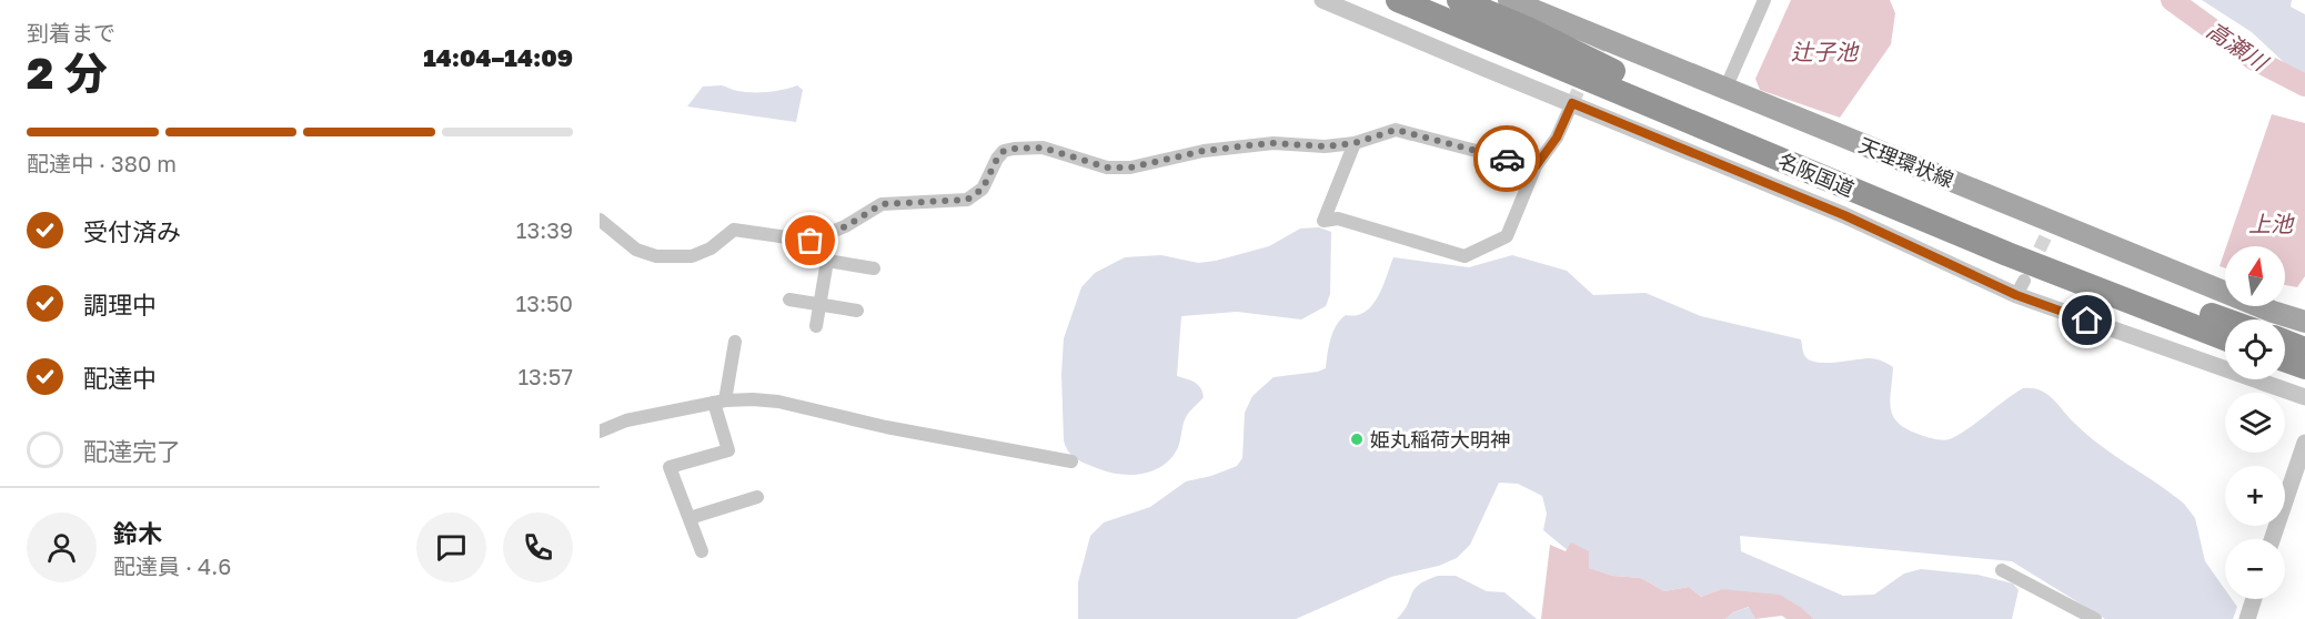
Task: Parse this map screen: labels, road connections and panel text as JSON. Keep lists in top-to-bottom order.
{
  "streets": {
    "highway": ["名阪国道"],
    "main road": ["天理環状線"]
  },
  "water": ["高瀬川", "辻子池", "上池"],
  "places": ["姫丸稲荷大明神"],
  "north": "top",
  "page": {
    "heading": ["2 分", "到着まで", "14:04–14:09"],
    "panel": ["鈴木", "配達員 · 4.6"],
    "bar": "配達中 · 380 m",
    "list": [
      ["受付済み", "13:39"],
      ["調理中", "13:50"],
      ["配達中", "13:57"],
      "配達完了"
    ],
    "map_buttons": ["+", "−"]
  }
}
